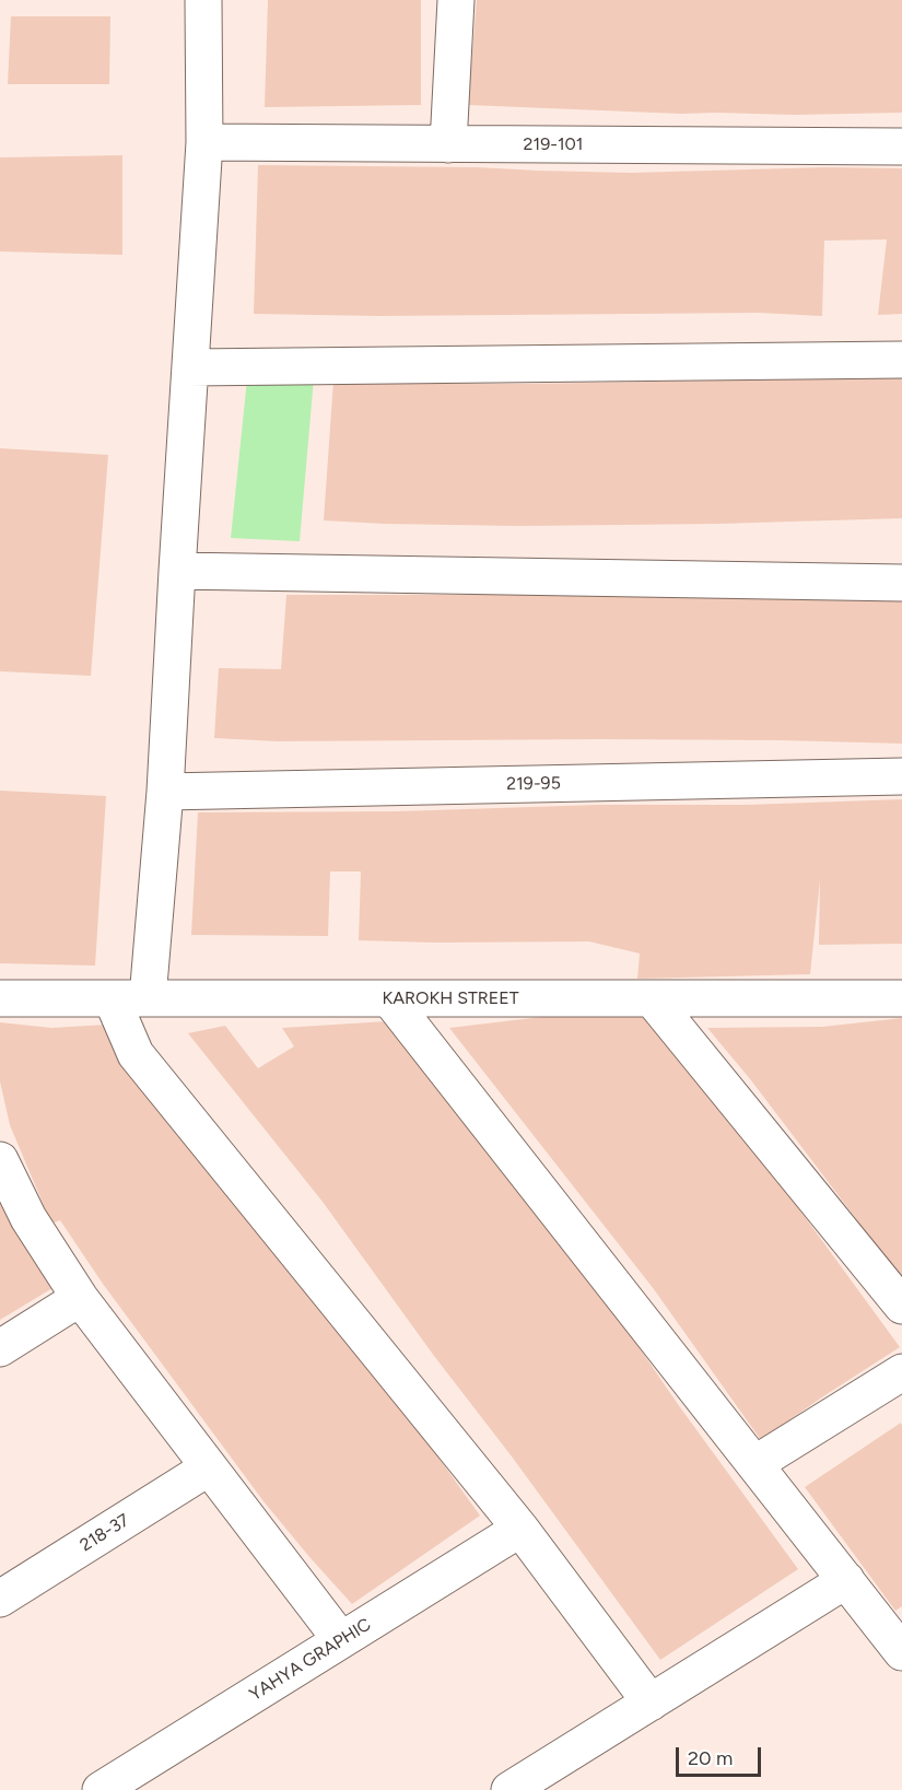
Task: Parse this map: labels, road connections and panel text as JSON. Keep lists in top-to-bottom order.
{
  "streets": {
    "street": [
      "219-101",
      "219-95",
      "KAROKH STREET",
      "218-37",
      "YAHYA GRAPHIC"
    ]
  },
  "scale_bar": "20 m"
}
